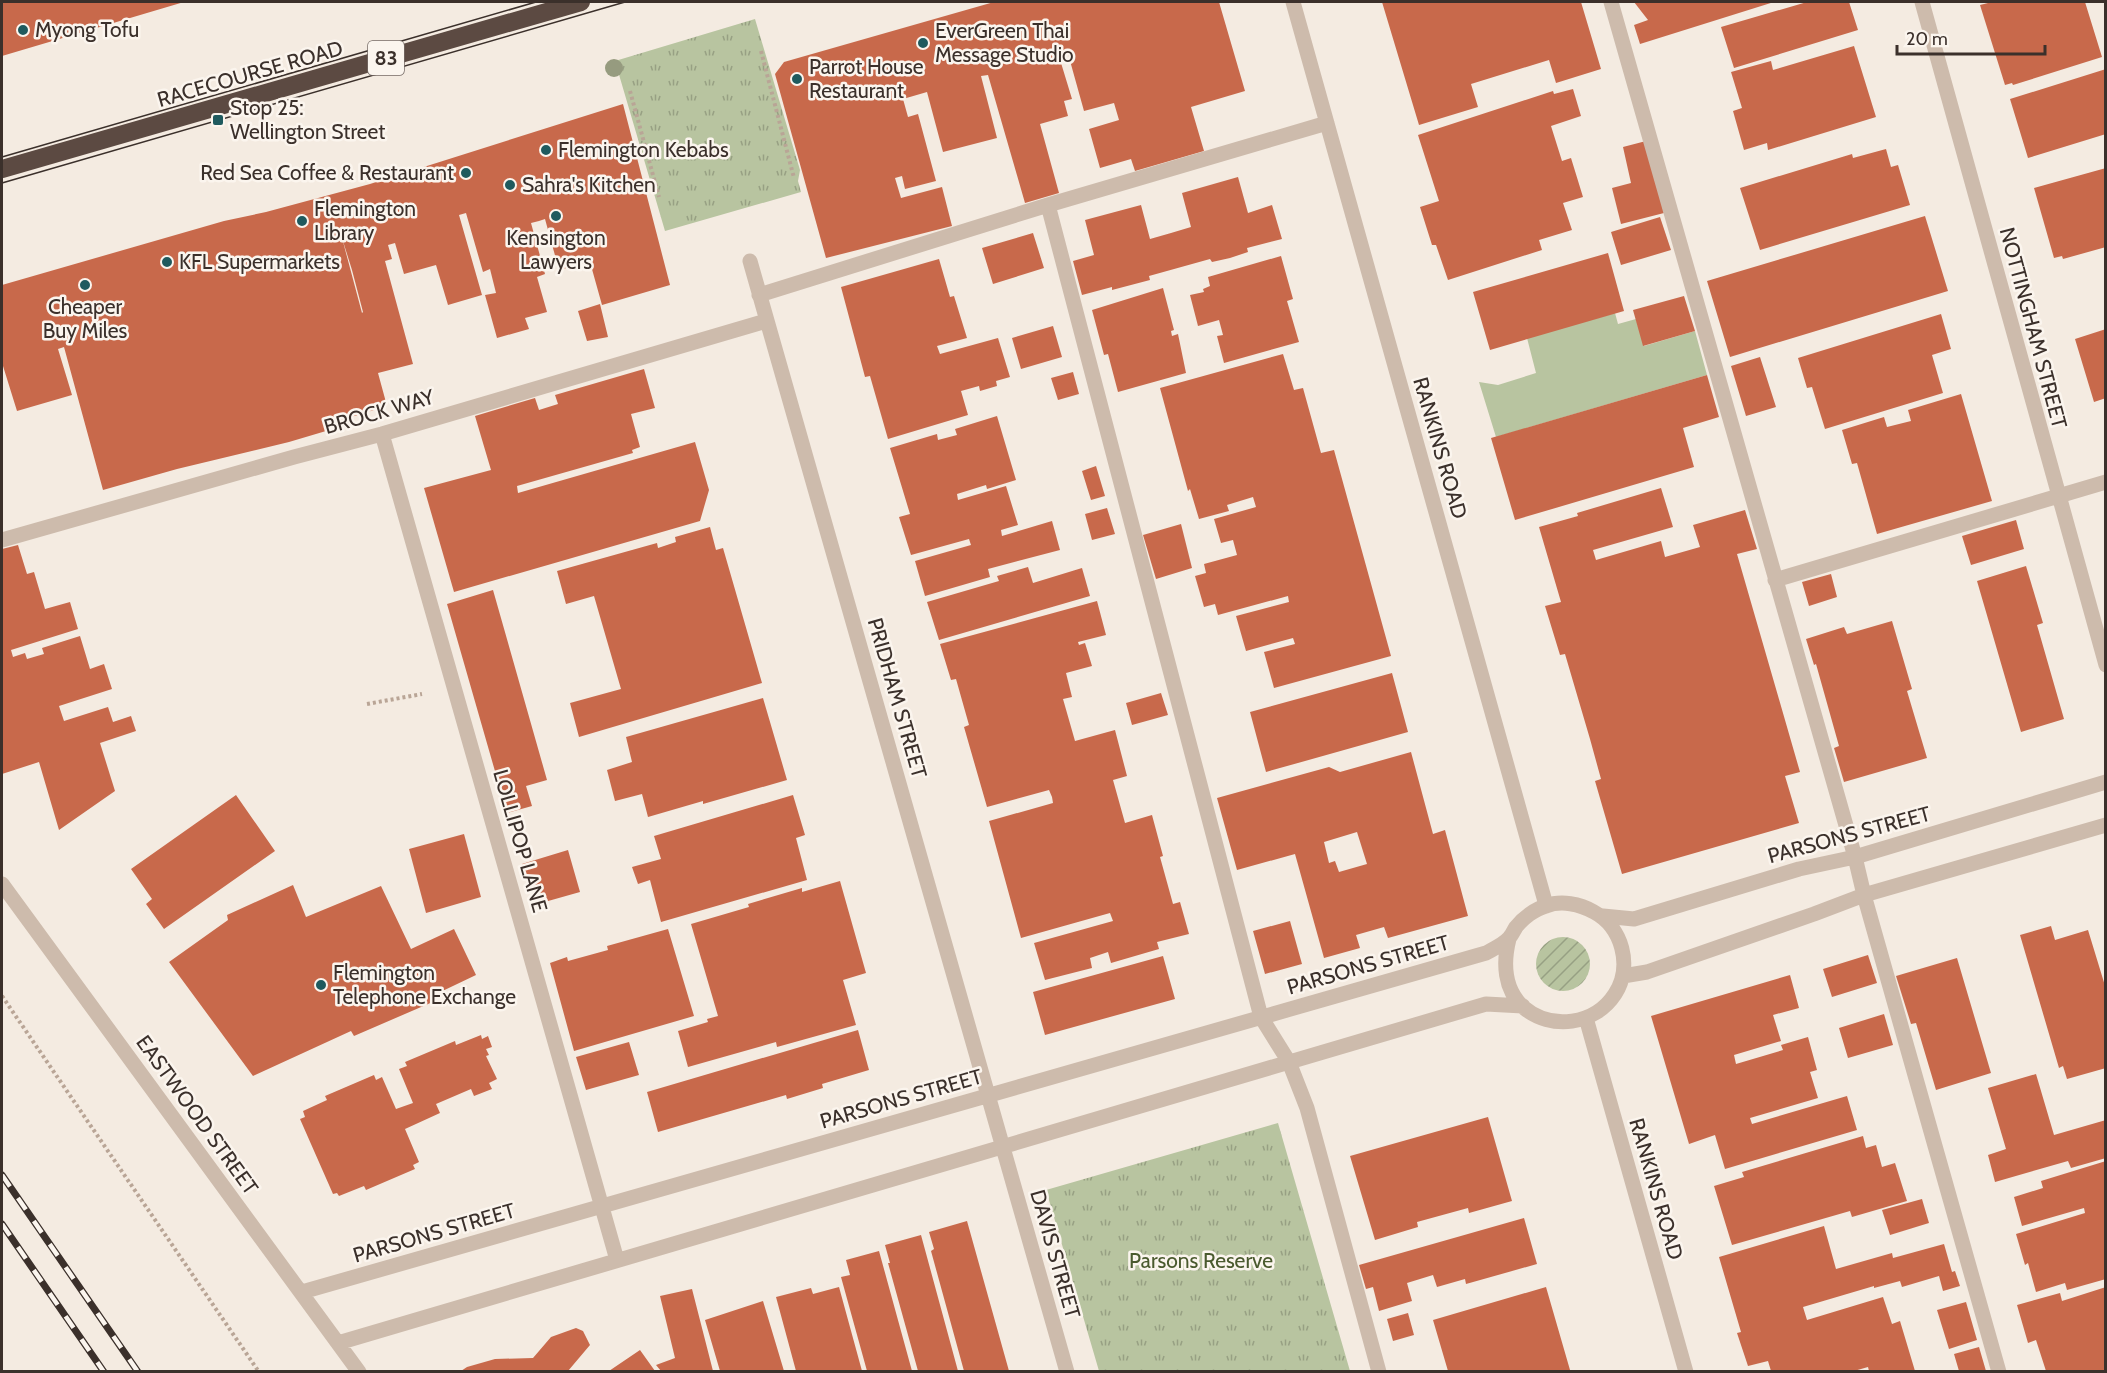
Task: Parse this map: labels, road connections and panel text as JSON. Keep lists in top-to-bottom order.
{
  "streets": {
    "highway": ["83", "RACECOURSE ROAD"],
    "street": [
      "NOTTINGHAM STREET",
      "BROCK WAY",
      "RANKINS ROAD",
      "PRIDHAM STREET",
      "PARSONS STREET",
      "LOLLIPOP LANE",
      "EASTWOOD STREET",
      "DAVIS STREET"
    ]
  },
  "crossings": [
    ["BROCK WAY", "PRIDHAM STREET"],
    ["BROCK WAY", "LOLLIPOP LANE"],
    ["RANKINS ROAD", "PARSONS STREET"],
    ["PRIDHAM STREET", "PARSONS STREET"],
    ["PRIDHAM STREET", "DAVIS STREET"],
    ["PARSONS STREET", "LOLLIPOP LANE"],
    ["PARSONS STREET", "EASTWOOD STREET"]
  ],
  "parks": ["Parsons Reserve"],
  "places": {
    "other": [
      "Myong Tofu",
      "EverGreen Thai Message Studio",
      "Parrot House Restaurant",
      "Flemington Kebabs",
      "Red Sea Coffee & Restaurant",
      "Sahra's Kitchen",
      "Kensington Lawyers",
      "Flemington Library",
      "KFL Supermarkets",
      "Cheaper Buy Miles",
      "Flemington Telephone Exchange"
    ],
    "transit": ["Stop 25: Wellington Street"]
  },
  "scale_bar": "20 m"
}
